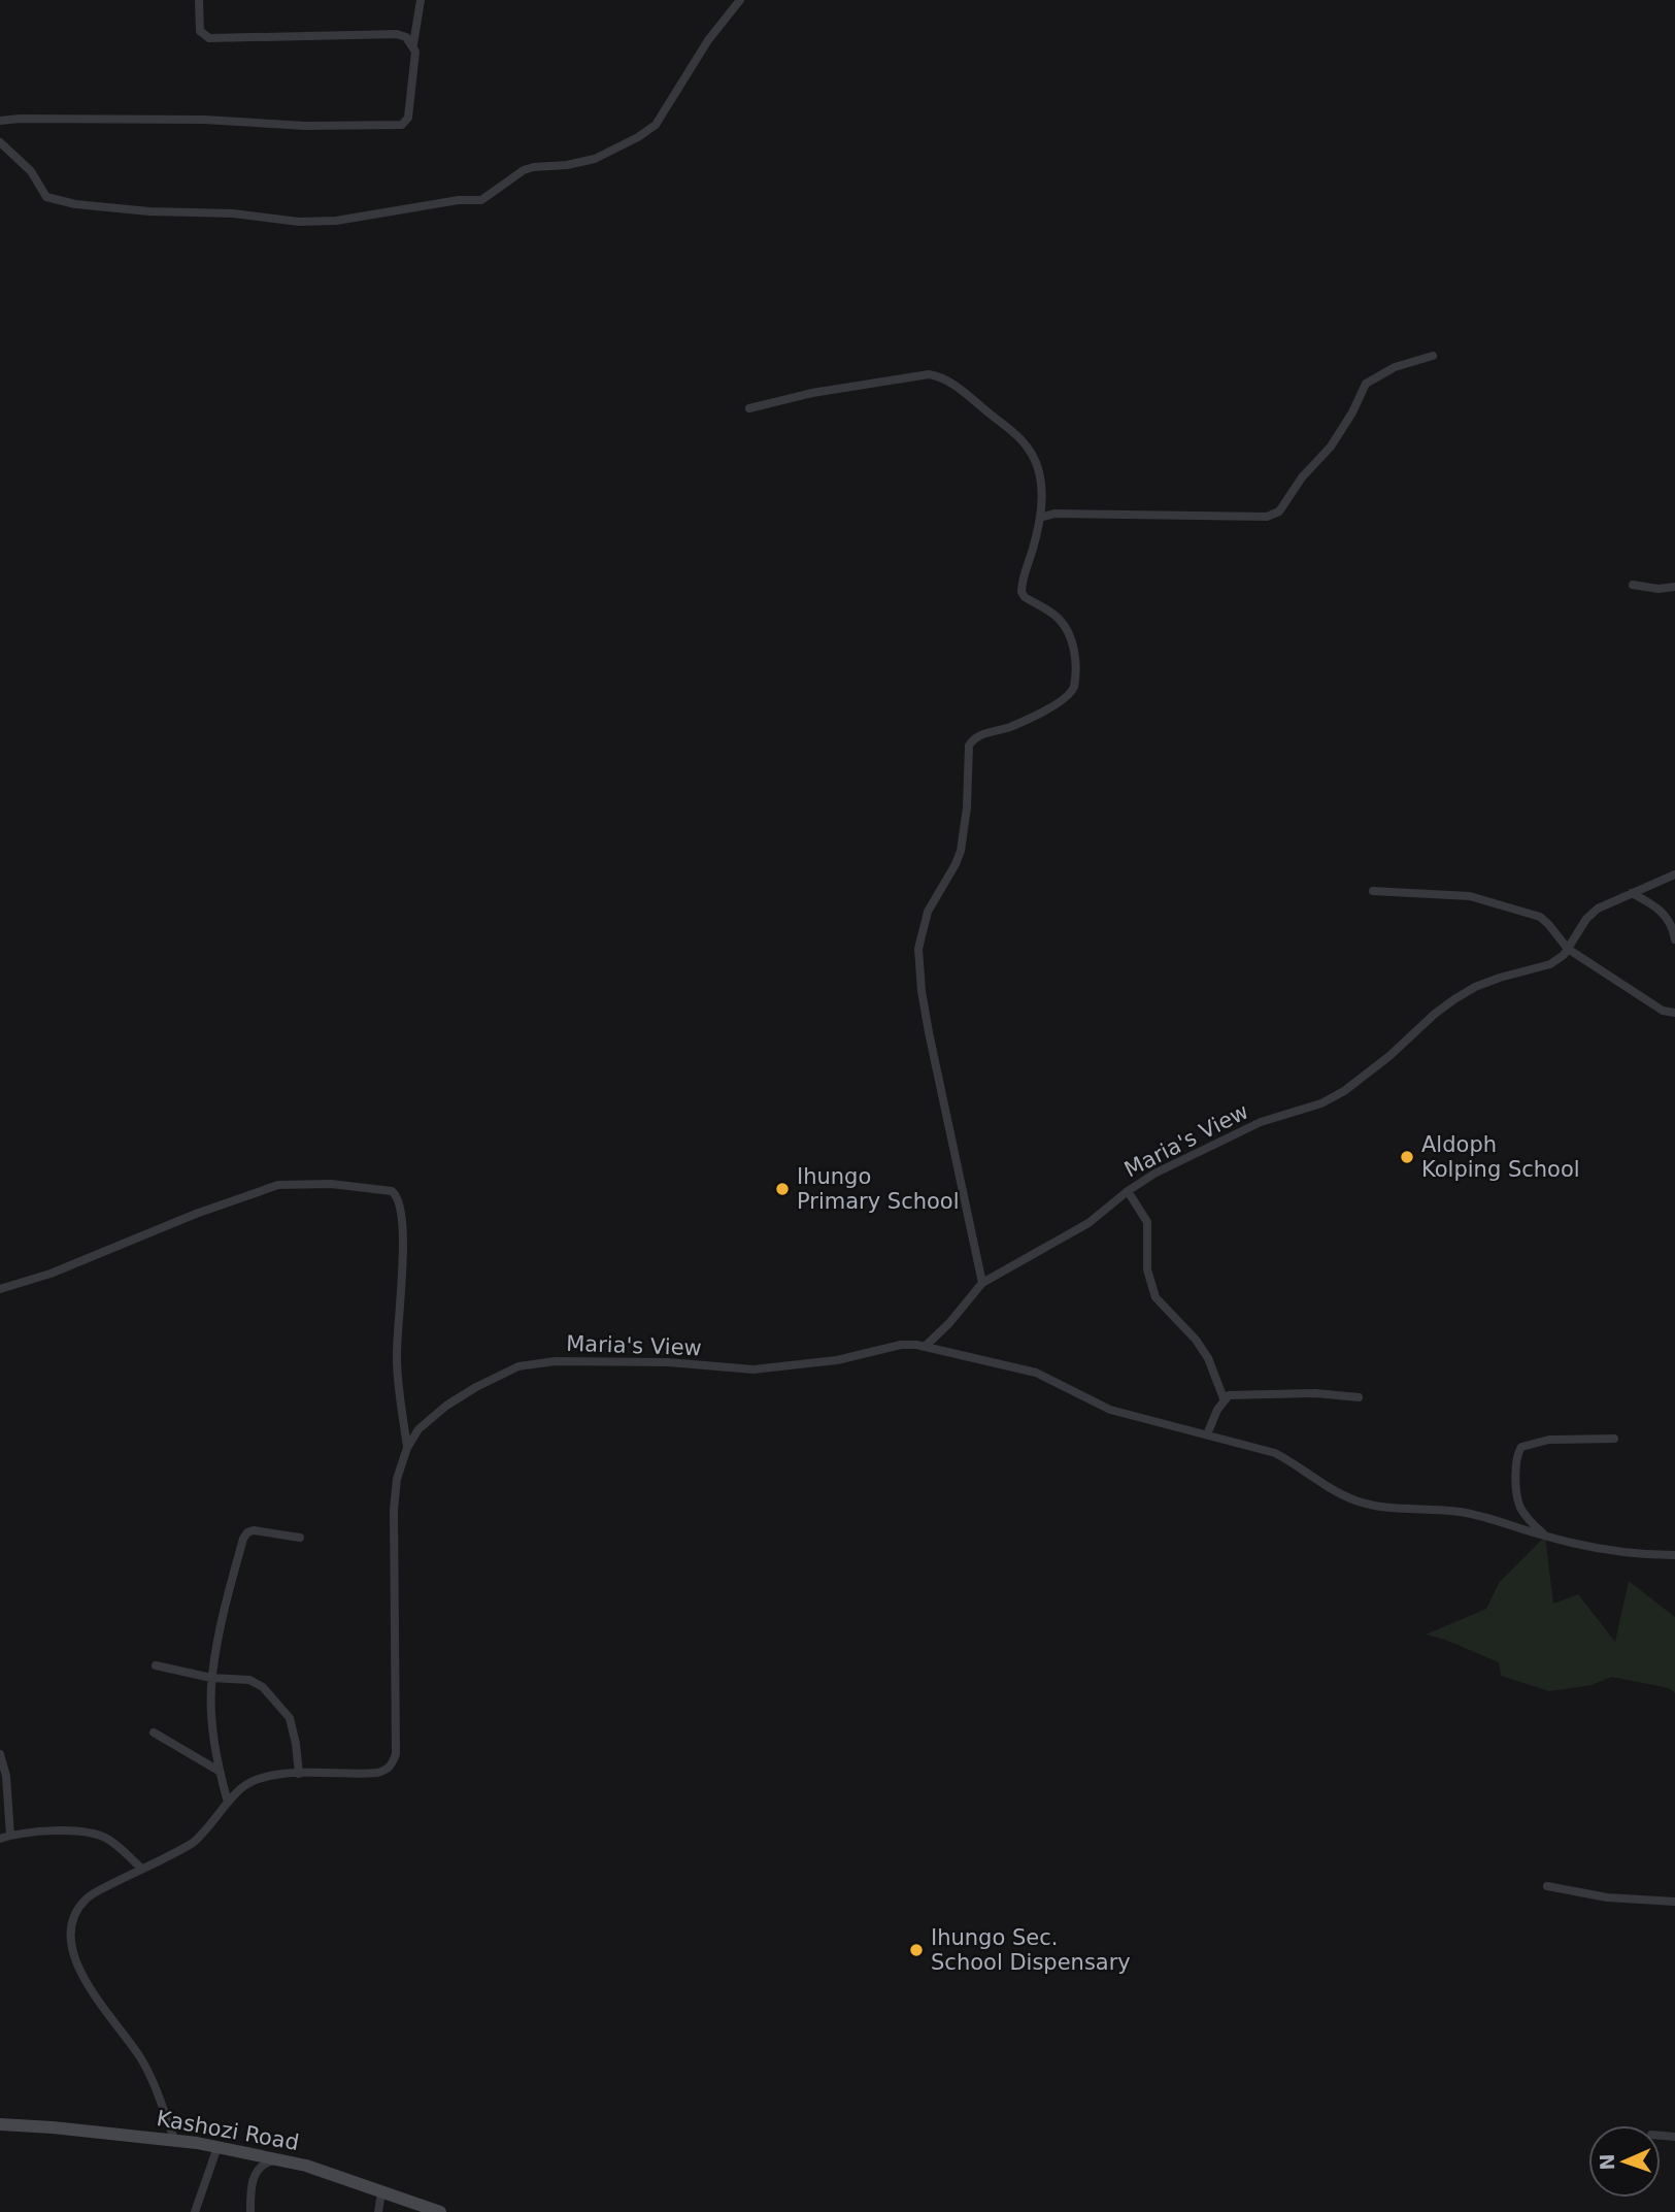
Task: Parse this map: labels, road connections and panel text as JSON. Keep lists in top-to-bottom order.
{
  "streets": {
    "main road": ["Kashozi Road"],
    "street": ["Maria's View"]
  },
  "crossings": [
    ["Maria's View", "Kashozi Road"]
  ],
  "places": ["Aldoph Kolping School", "Ihungo Primary School", "Ihungo Sec. School Dispensary"],
  "north": "left"
}
